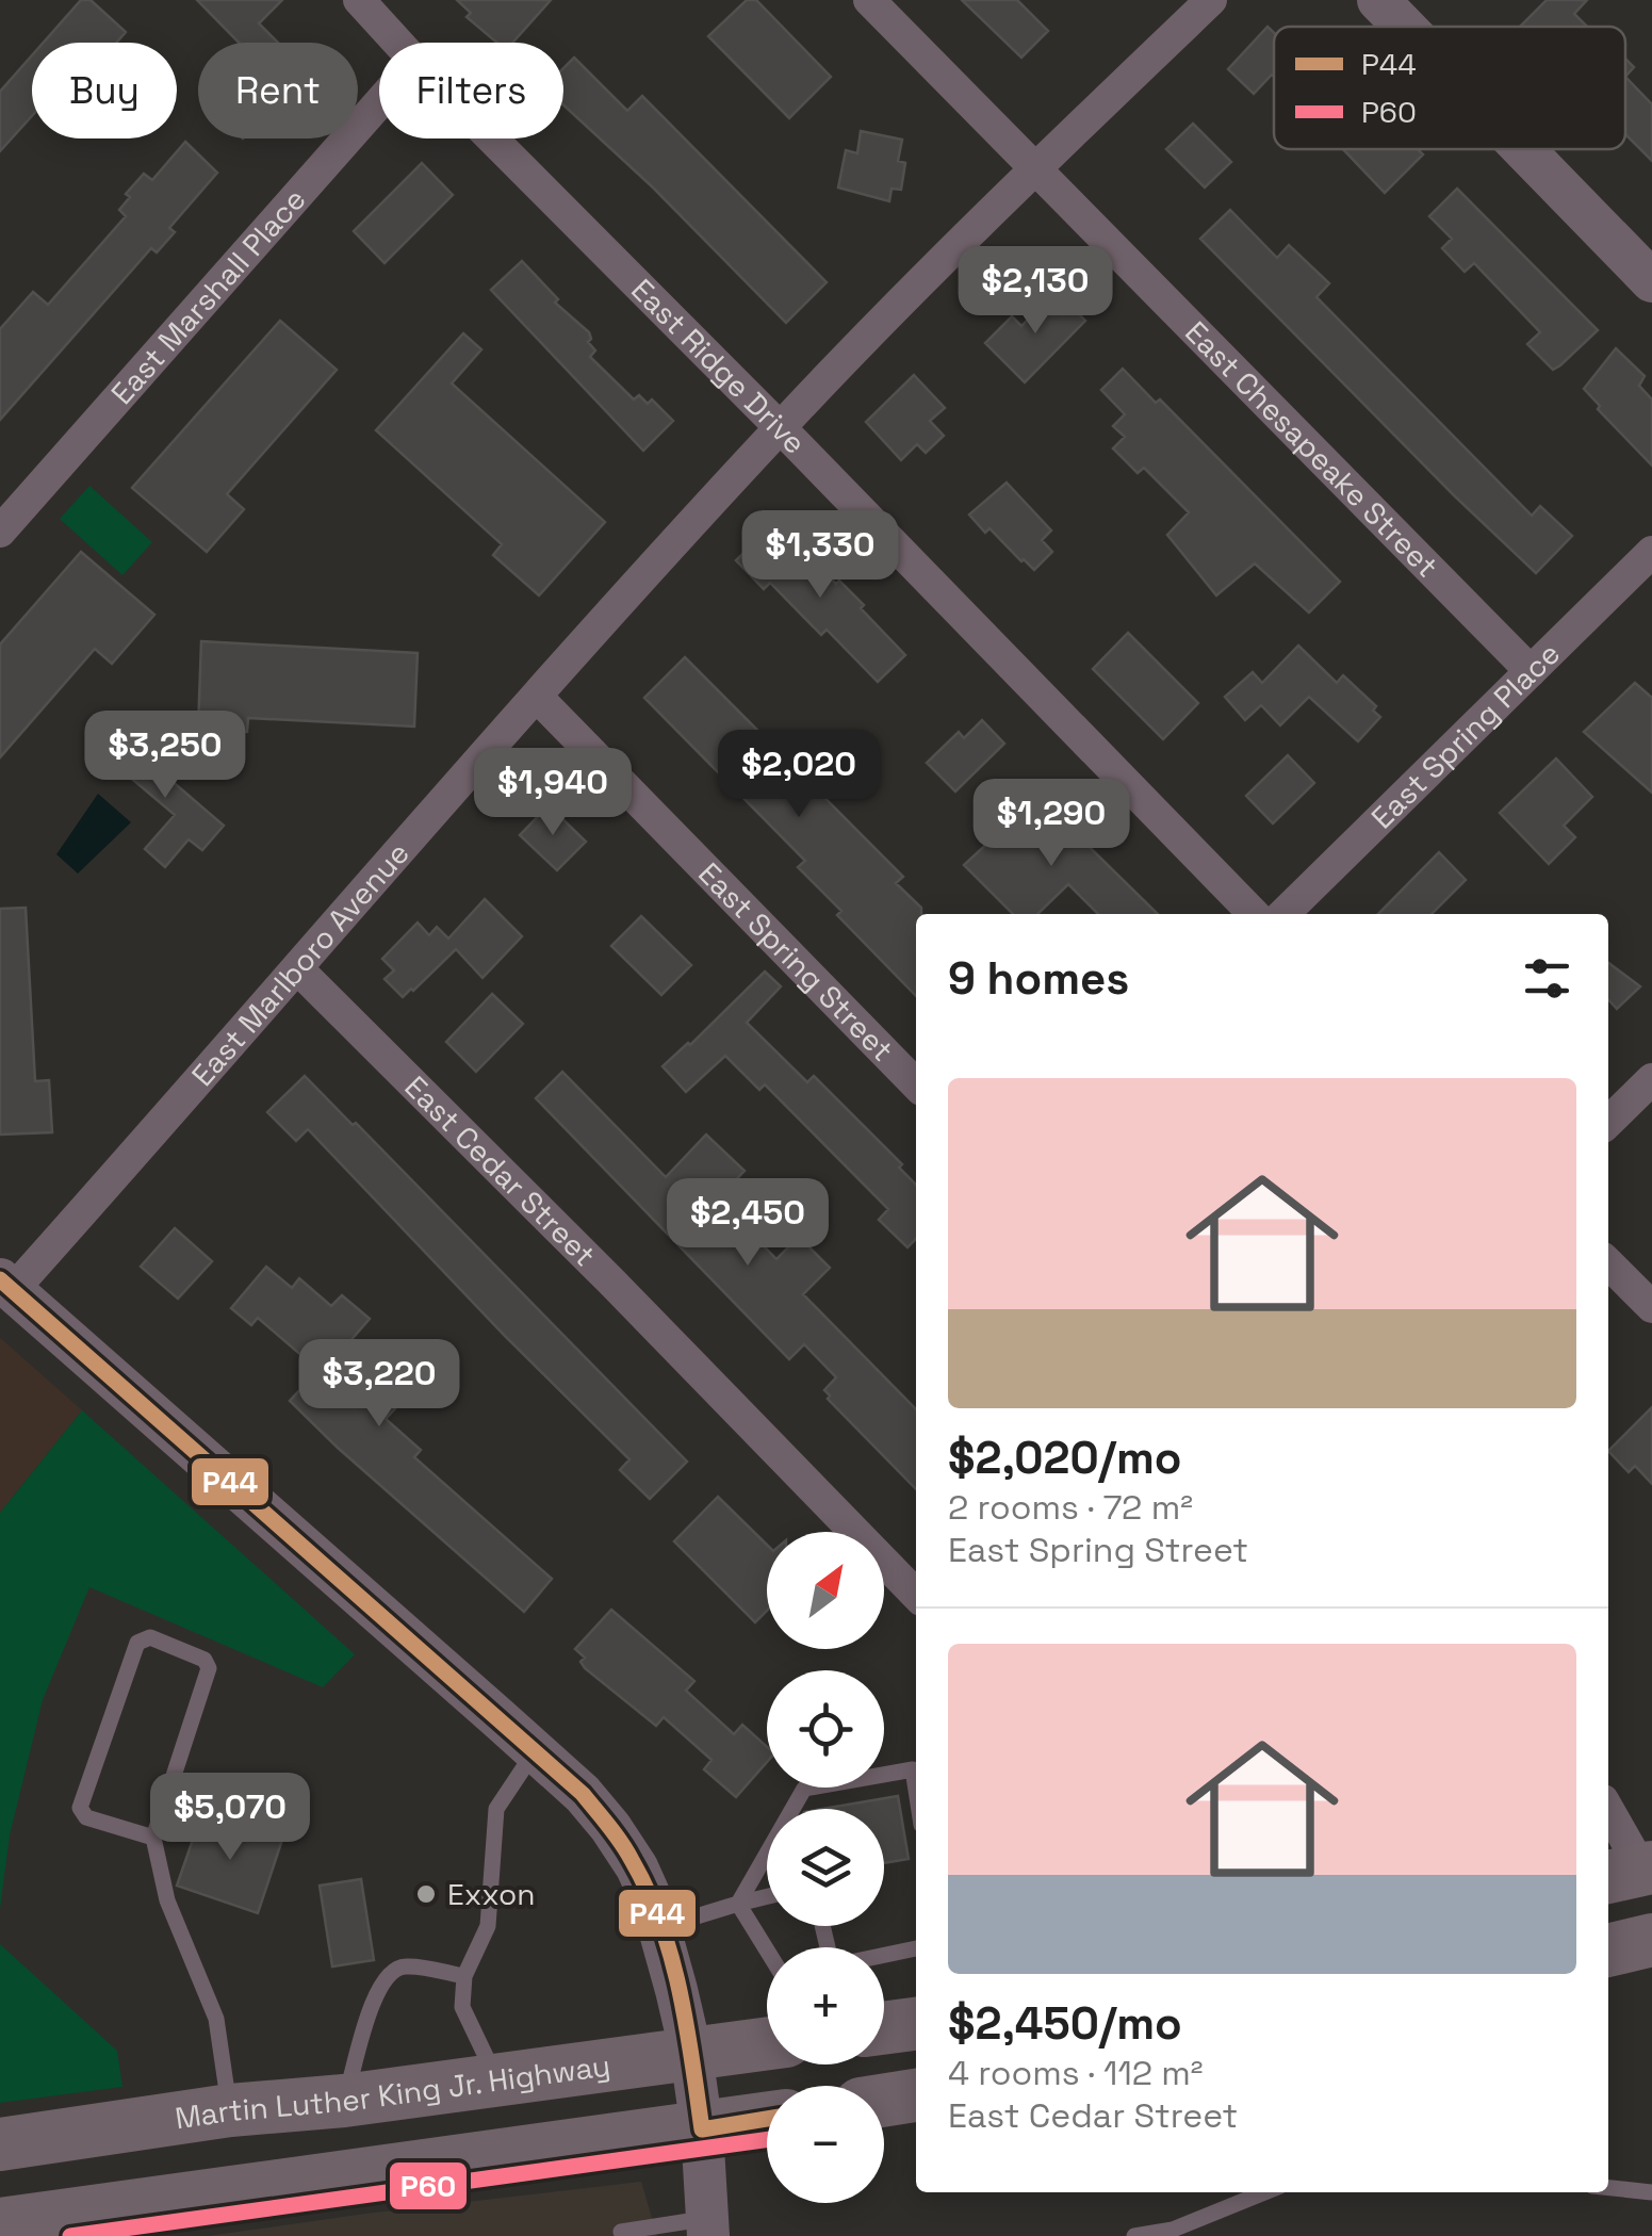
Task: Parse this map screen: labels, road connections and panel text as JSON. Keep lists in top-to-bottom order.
{
  "streets": {
    "main road": ["Martin Luther King Jr. Highway"],
    "street": [
      "East Marshall Place",
      "East Ridge Drive",
      "East Chesapeake Street",
      "East Spring Place",
      "East Spring Street",
      "East Marlboro Avenue",
      "East Cedar Street"
    ]
  },
  "crossings": [
    ["East Ridge Drive", "East Marlboro Avenue"],
    ["East Chesapeake Street", "East Spring Place"],
    ["East Chesapeake Street", "East Marlboro Avenue"],
    ["East Spring Street", "East Marlboro Avenue"],
    ["East Marlboro Avenue", "East Cedar Street"]
  ],
  "places": ["Exxon"],
  "lines": ["transit line P44", "transit line P60"],
  "legend": ["P44", "P60"],
  "north": "top right",
  "page": {
    "chip": ["Buy", "Rent", "Filters"],
    "price": [
      "$2,130",
      "$1,330",
      "$3,250",
      "$2,020",
      "$1,940",
      "$1,290",
      "$2,450",
      "$3,220",
      "$5,070"
    ],
    "heading": "9 homes",
    "list": [
      {
        "name": "$2,020/mo",
        "note": "2 rooms · 72 m² · East Spring Street"
      },
      {
        "name": "$2,450/mo",
        "note": "4 rooms · 112 m² · East Cedar Street"
      }
    ],
    "map_buttons": ["+", "−"]
  }
}
